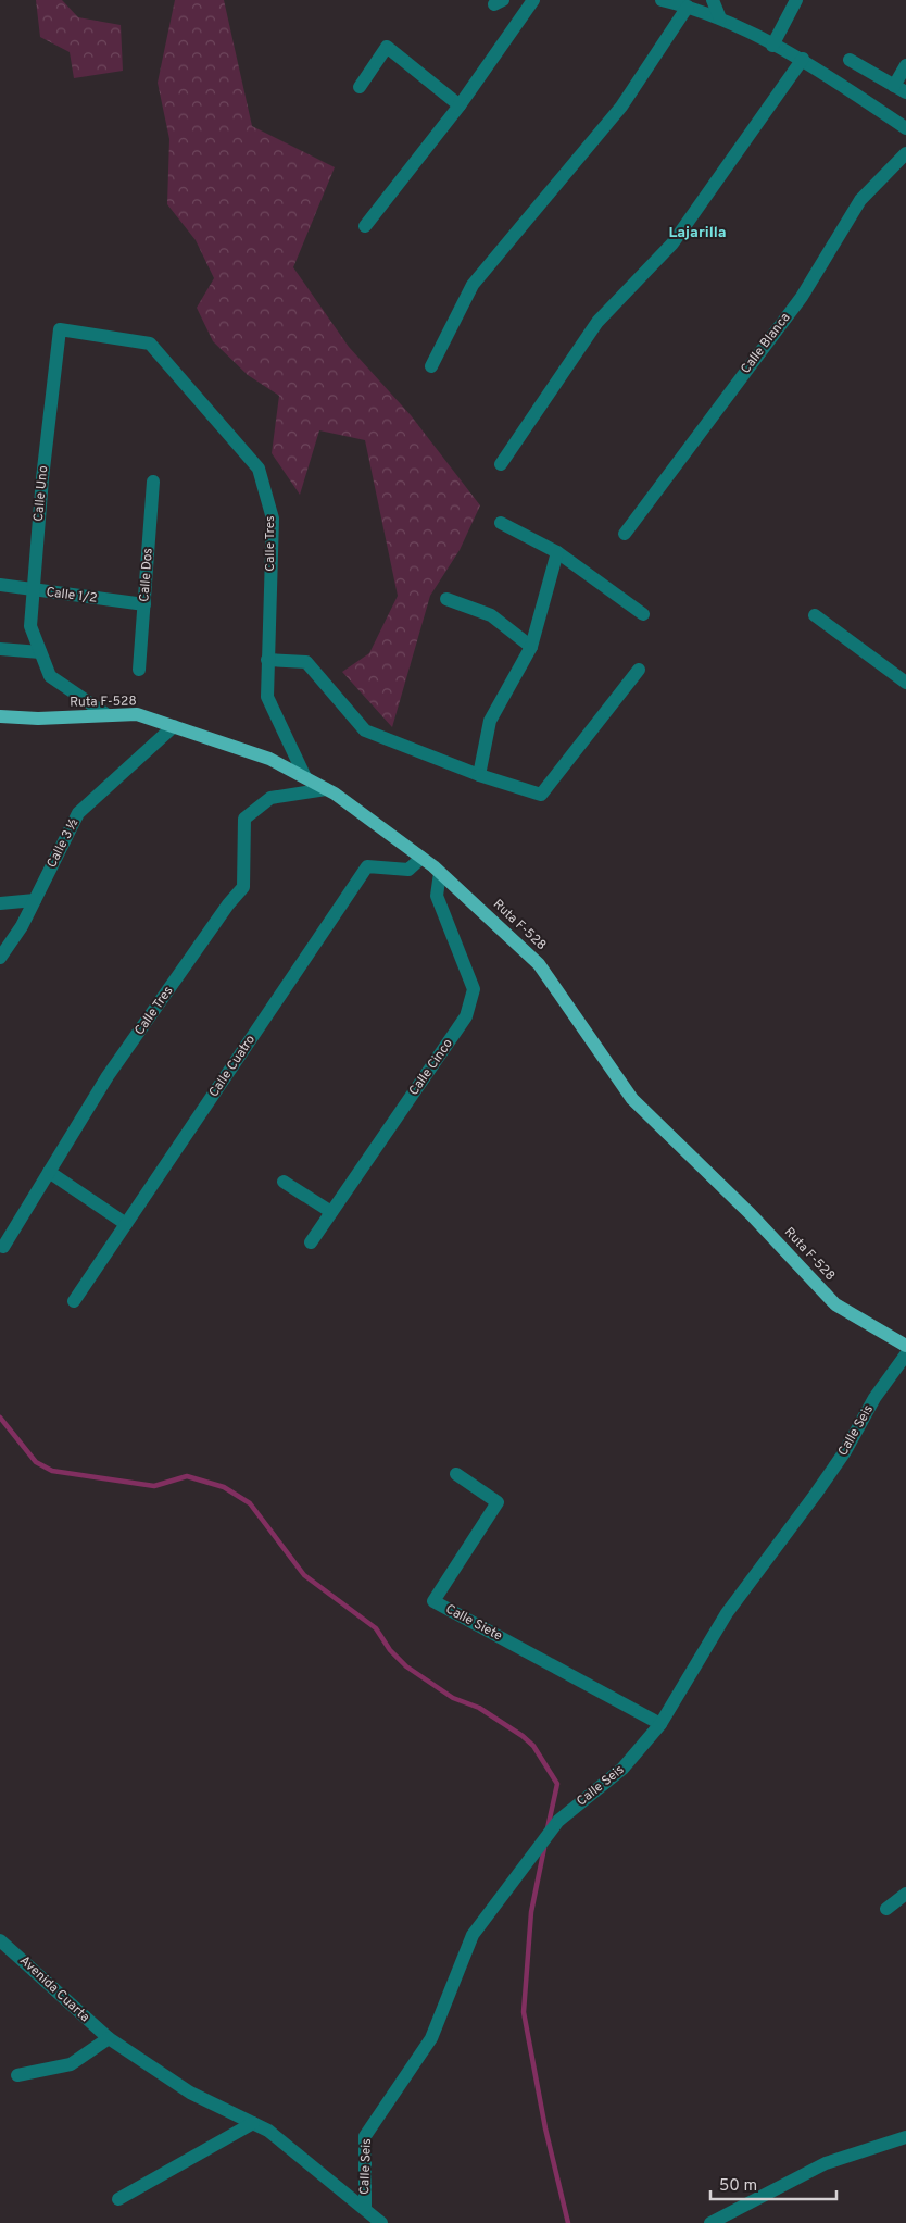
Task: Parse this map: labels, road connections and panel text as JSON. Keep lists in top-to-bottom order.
{
  "streets": {
    "main road": ["Ruta F-528"],
    "street": [
      "Calle Blanca",
      "Calle Uno",
      "Calle Tres",
      "Calle Dos",
      "Calle 1/2",
      "Calle 3 ½",
      "Calle Cuatro",
      "Calle Cinco",
      "Calle Seis",
      "Calle Siete",
      "Avenida Cuarta"
    ]
  },
  "crossings": [
    ["Calle Uno", "Calle Tres"],
    ["Calle Uno", "Calle 1/2"],
    ["Calle Uno", "Ruta F-528"],
    ["Calle Tres", "Ruta F-528"],
    ["Calle Dos", "Calle 1/2"],
    ["Ruta F-528", "Calle 3 ½"],
    ["Ruta F-528", "Calle Cuatro"],
    ["Ruta F-528", "Calle Cinco"],
    ["Calle Seis", "Calle Siete"],
    ["Calle Seis", "Avenida Cuarta"]
  ],
  "districts": ["Lajarilla"],
  "scale_bar": "50 m"
}
